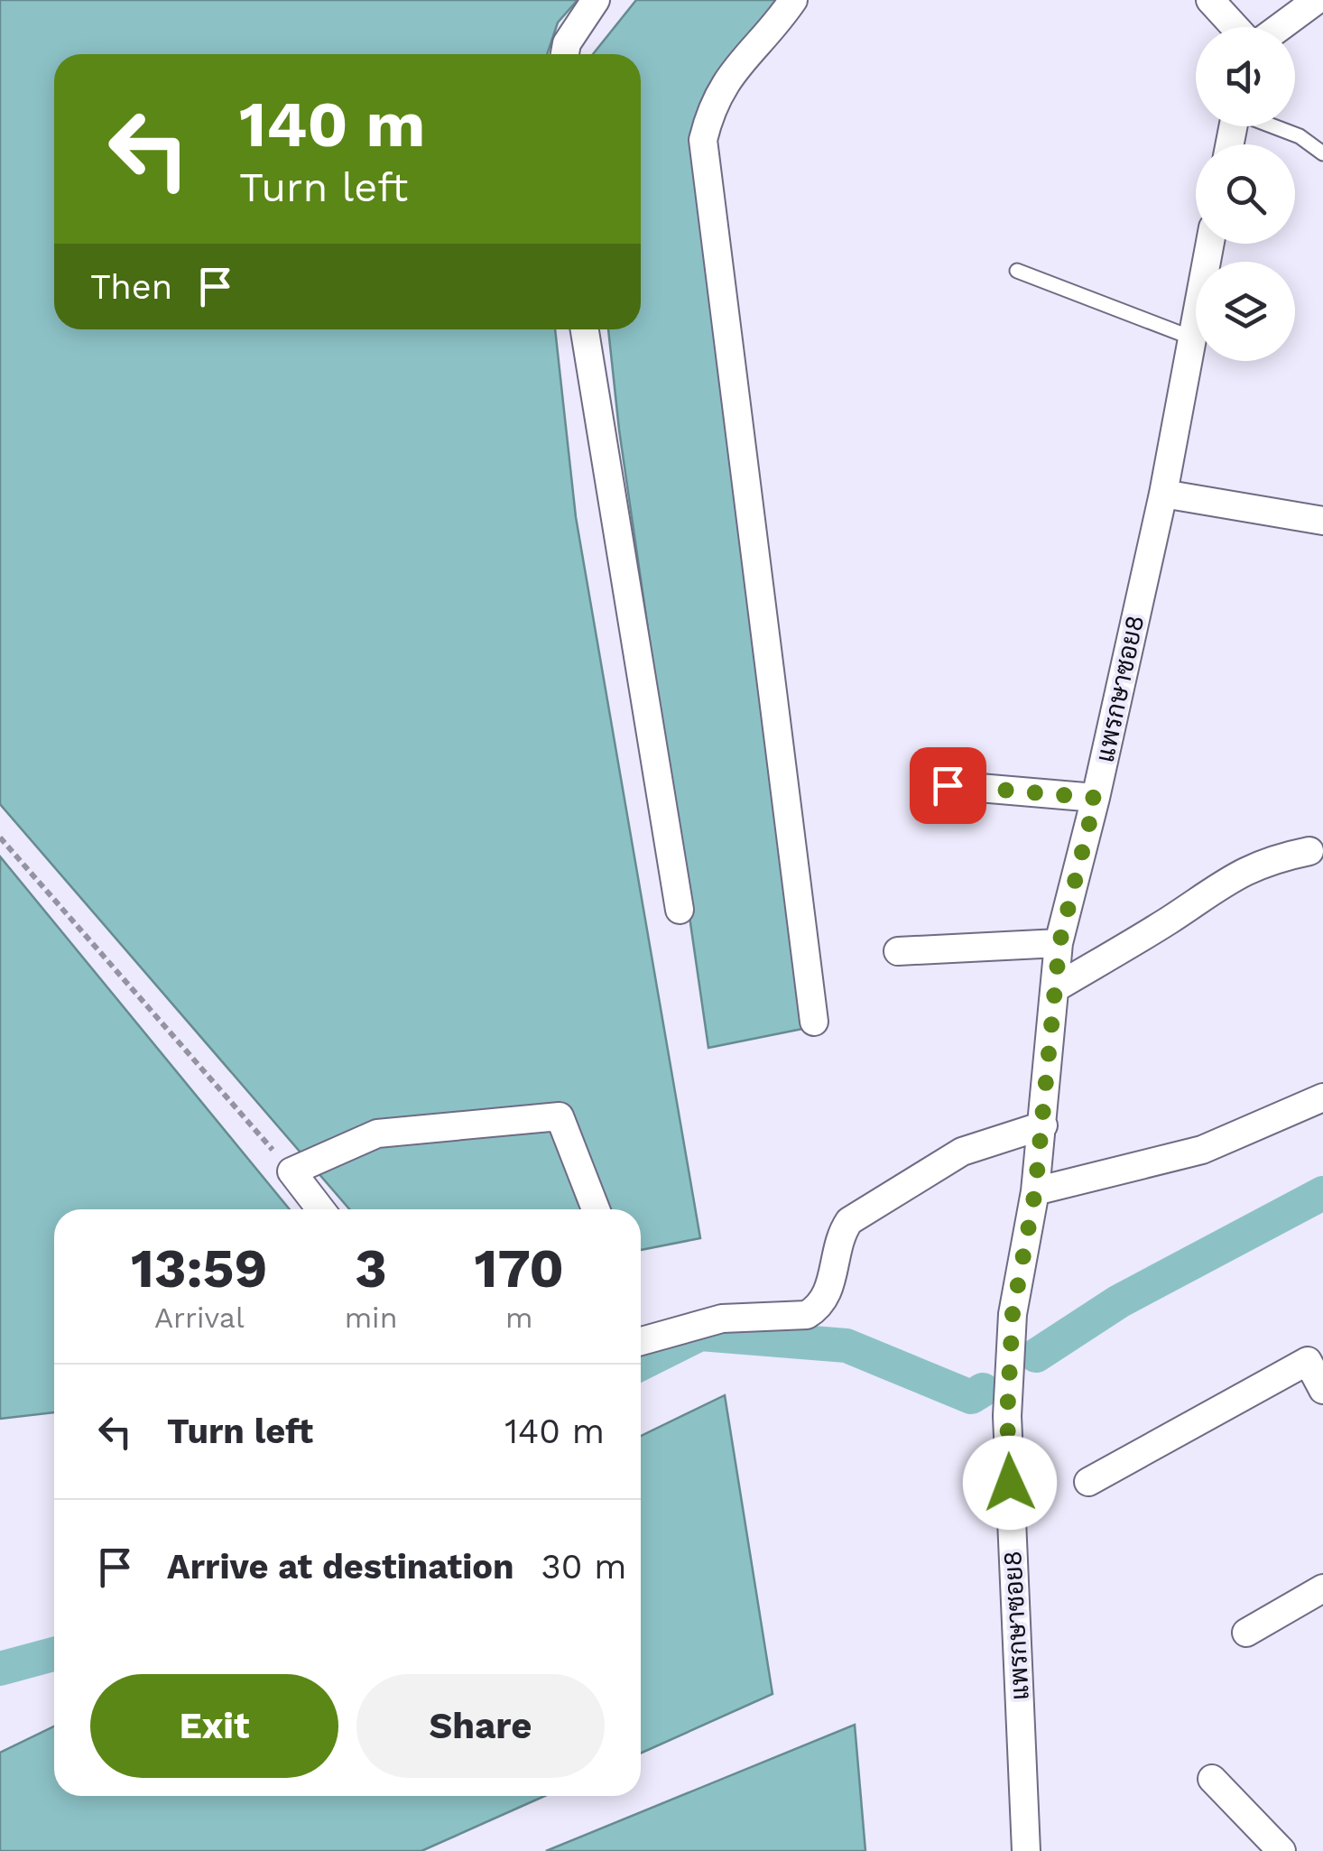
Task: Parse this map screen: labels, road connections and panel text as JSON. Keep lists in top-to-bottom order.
{
  "streets": {
    "street": ["แพรกษาซอย8"]
  },
  "page": {
    "turn": ["140 m", "Turn left"],
    "then": "Then",
    "eta": [
      "13:59",
      "Arrival",
      "3",
      "min",
      "170",
      "m"
    ],
    "list": [
      {
        "name": "Turn left",
        "value": "140 m"
      },
      {
        "name": "Arrive at destination",
        "value": "30 m"
      }
    ],
    "buttons": ["Exit", "Share"]
  }
}
